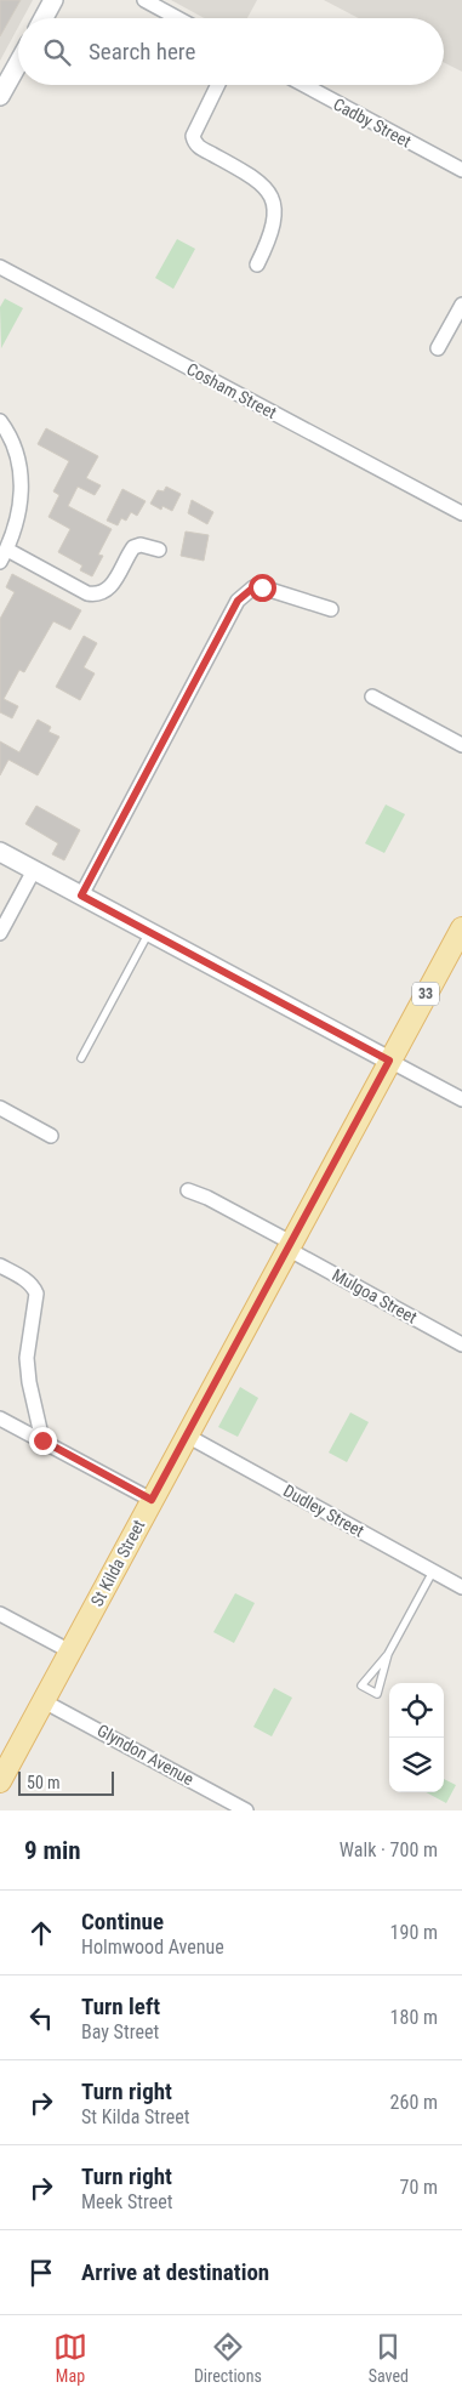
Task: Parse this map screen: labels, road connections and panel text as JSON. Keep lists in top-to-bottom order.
{
  "streets": {
    "main road": ["33", "St Kilda Street"],
    "street": [
      "Cadby Street",
      "Cosham Street",
      "Mulgoa Street",
      "Dudley Street",
      "Glyndon Avenue"
    ]
  },
  "crossings": [
    ["Mulgoa Street", "St Kilda Street"],
    ["Dudley Street", "St Kilda Street"],
    ["St Kilda Street", "Glyndon Avenue"]
  ],
  "scale_bar": "50 m",
  "page": {
    "search": "Search here",
    "scale": "50 m",
    "heading": ["9 min", "Walk · 700 m"],
    "list": [
      ["Continue", "Holmwood Avenue", "190 m"],
      ["Turn left", "Bay Street", "180 m"],
      ["Turn right", "St Kilda Street", "260 m"],
      ["Turn right", "Meek Street", "70 m"],
      "Arrive at destination"
    ],
    "nav": ["Map", "Directions", "Saved"]
  }
}
